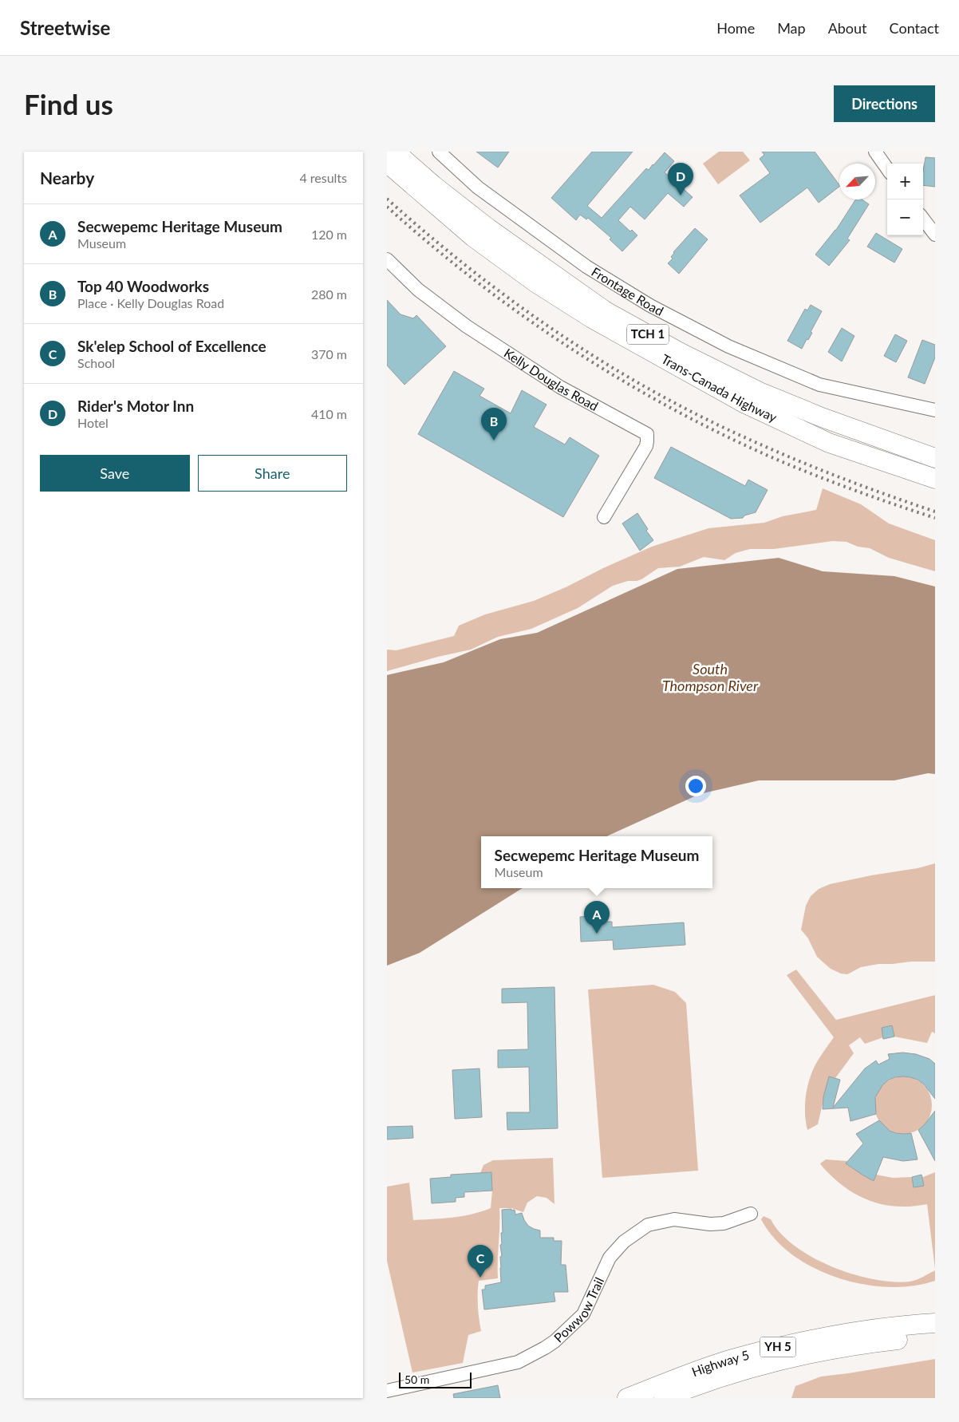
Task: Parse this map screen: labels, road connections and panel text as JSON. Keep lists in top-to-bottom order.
{
  "streets": {
    "highway": [
      "TCH 1",
      "Trans-Canada Highway",
      "YH 5",
      "Highway 5"
    ],
    "street": ["Frontage Road", "Kelly Douglas Road", "Powwow Trail"]
  },
  "water": ["South Thompson River"],
  "scale_bar": "50 m",
  "north": "bottom left",
  "page": {
    "header": "Streetwise",
    "nav": [
      "Home",
      "Map",
      "About",
      "Contact"
    ],
    "buttons": [
      "Directions",
      ["Save", "Share"]
    ],
    "title": "Find us",
    "heading": ["Nearby", "4 results"],
    "pins": [
      "D",
      "B",
      "A",
      "C"
    ],
    "map_buttons": ["+", "−"],
    "list": [
      {
        "mark": "A",
        "name": "Secwepemc Heritage Museum",
        "note": "Museum",
        "value": "120 m"
      },
      {
        "mark": "B",
        "name": "Top 40 Woodworks",
        "note": "Place · Kelly Douglas Road",
        "value": "280 m"
      },
      {
        "mark": "C",
        "name": "Sk'elep School of Excellence",
        "note": "School",
        "value": "370 m"
      },
      {
        "mark": "D",
        "name": "Rider's Motor Inn",
        "note": "Hotel",
        "value": "410 m"
      }
    ],
    "popup": ["Secwepemc Heritage Museum", "Museum"],
    "scale": "50 m"
  }
}
